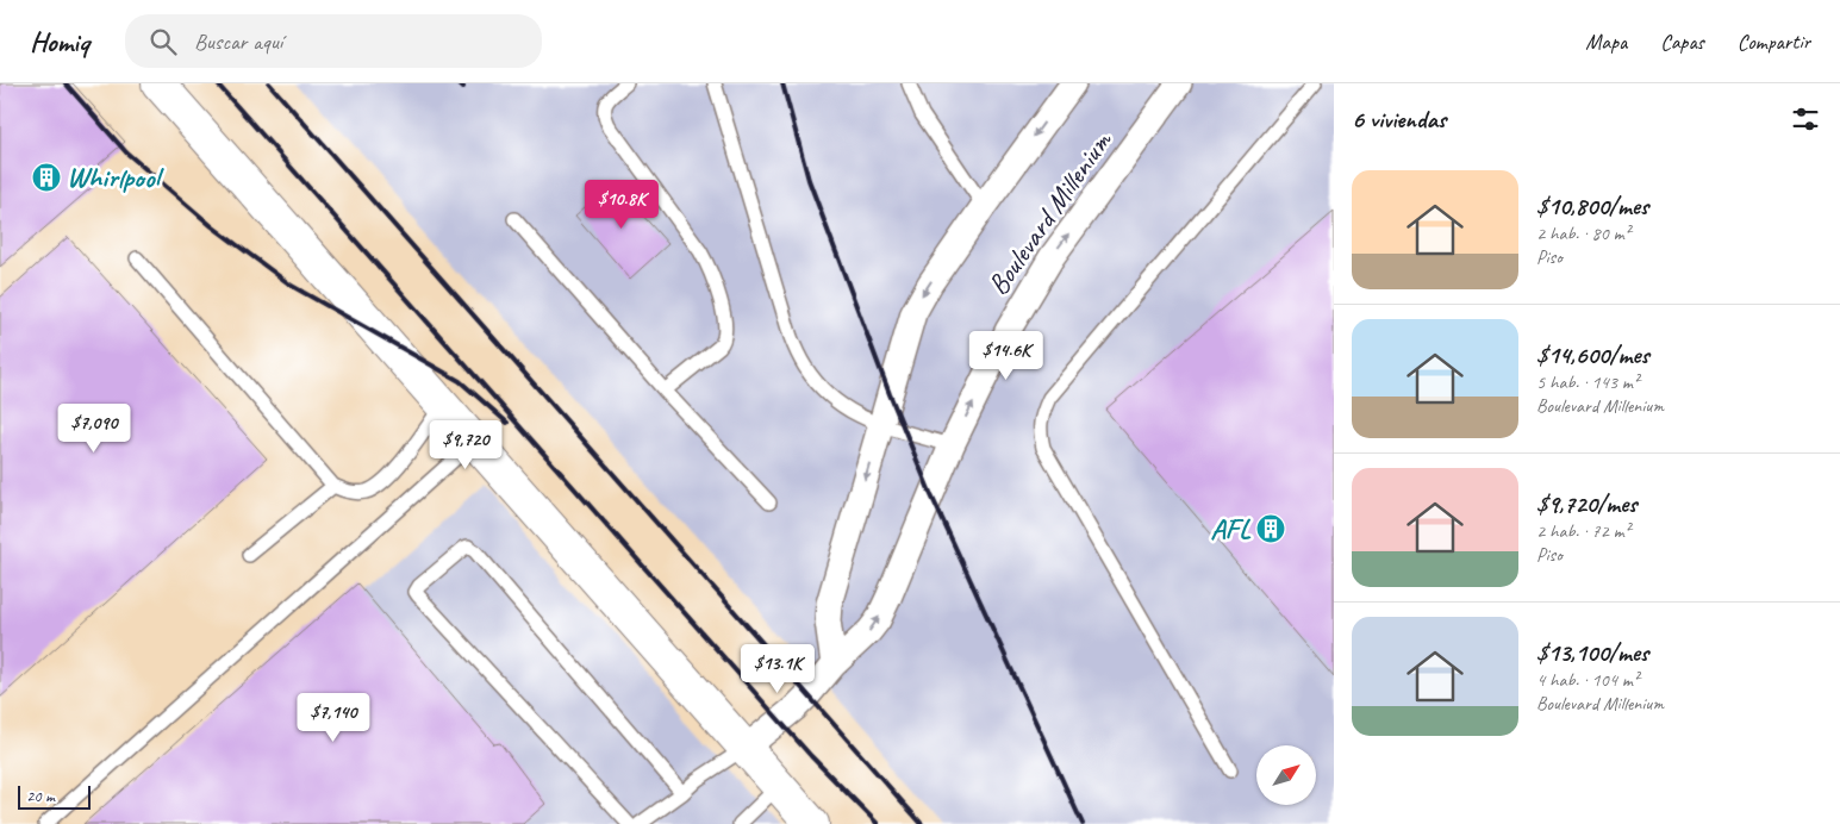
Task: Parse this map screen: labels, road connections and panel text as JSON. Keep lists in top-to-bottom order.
{
  "streets": {
    "street": ["Boulevard Millenium"]
  },
  "places": {
    "building": ["Whirlpool", "AFL"]
  },
  "scale_bar": "20 m",
  "north": "top right",
  "page": {
    "header": "Homiq",
    "search": "Buscar aquí",
    "nav": ["Mapa", "Capas", "Compartir"],
    "heading": "6 viviendas",
    "list": [
      {
        "name": "$10,800/mes",
        "note": "2 hab. · 80 m² · Piso"
      },
      {
        "name": "$14,600/mes",
        "note": "5 hab. · 143 m² · Boulevard Millenium"
      },
      {
        "name": "$9,720/mes",
        "note": "2 hab. · 72 m² · Piso"
      },
      {
        "name": "$13,100/mes",
        "note": "4 hab. · 104 m² · Boulevard Millenium"
      }
    ],
    "price": [
      "$10.8K",
      "$14.6K",
      "$7,090",
      "$9,720",
      "$13.1K",
      "$7,140"
    ],
    "scale": "20 m"
  }
}
